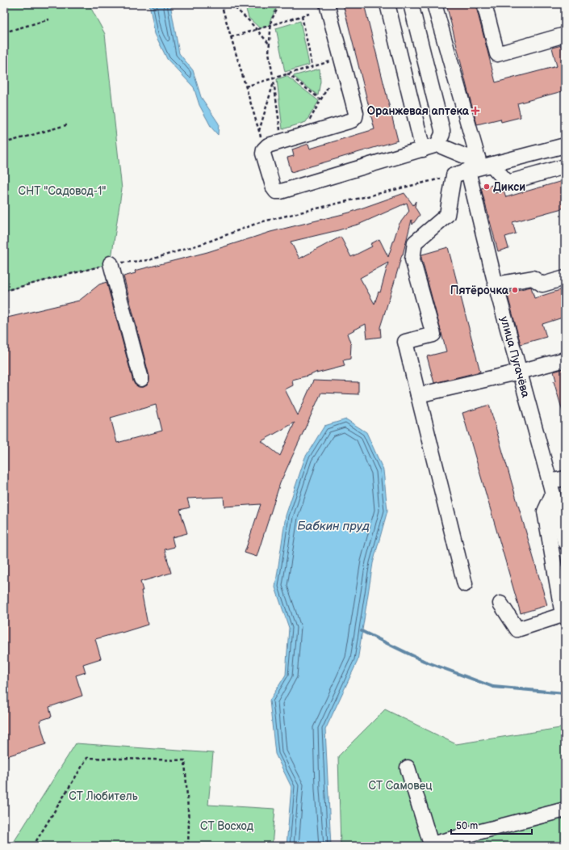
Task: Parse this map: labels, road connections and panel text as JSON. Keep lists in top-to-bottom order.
{
  "streets": {
    "street": ["улица Пугачёва"]
  },
  "water": ["Бабкин пруд"],
  "parks": [
    "СНТ \"Садовод-1\"",
    "СТ Самовец",
    "СТ Любитель",
    "СТ Восход"
  ],
  "places": {
    "health": ["Оранжевая аптека"],
    "other": ["Дикси", "Пятёрочка"]
  },
  "scale_bar": "50 m"
}
